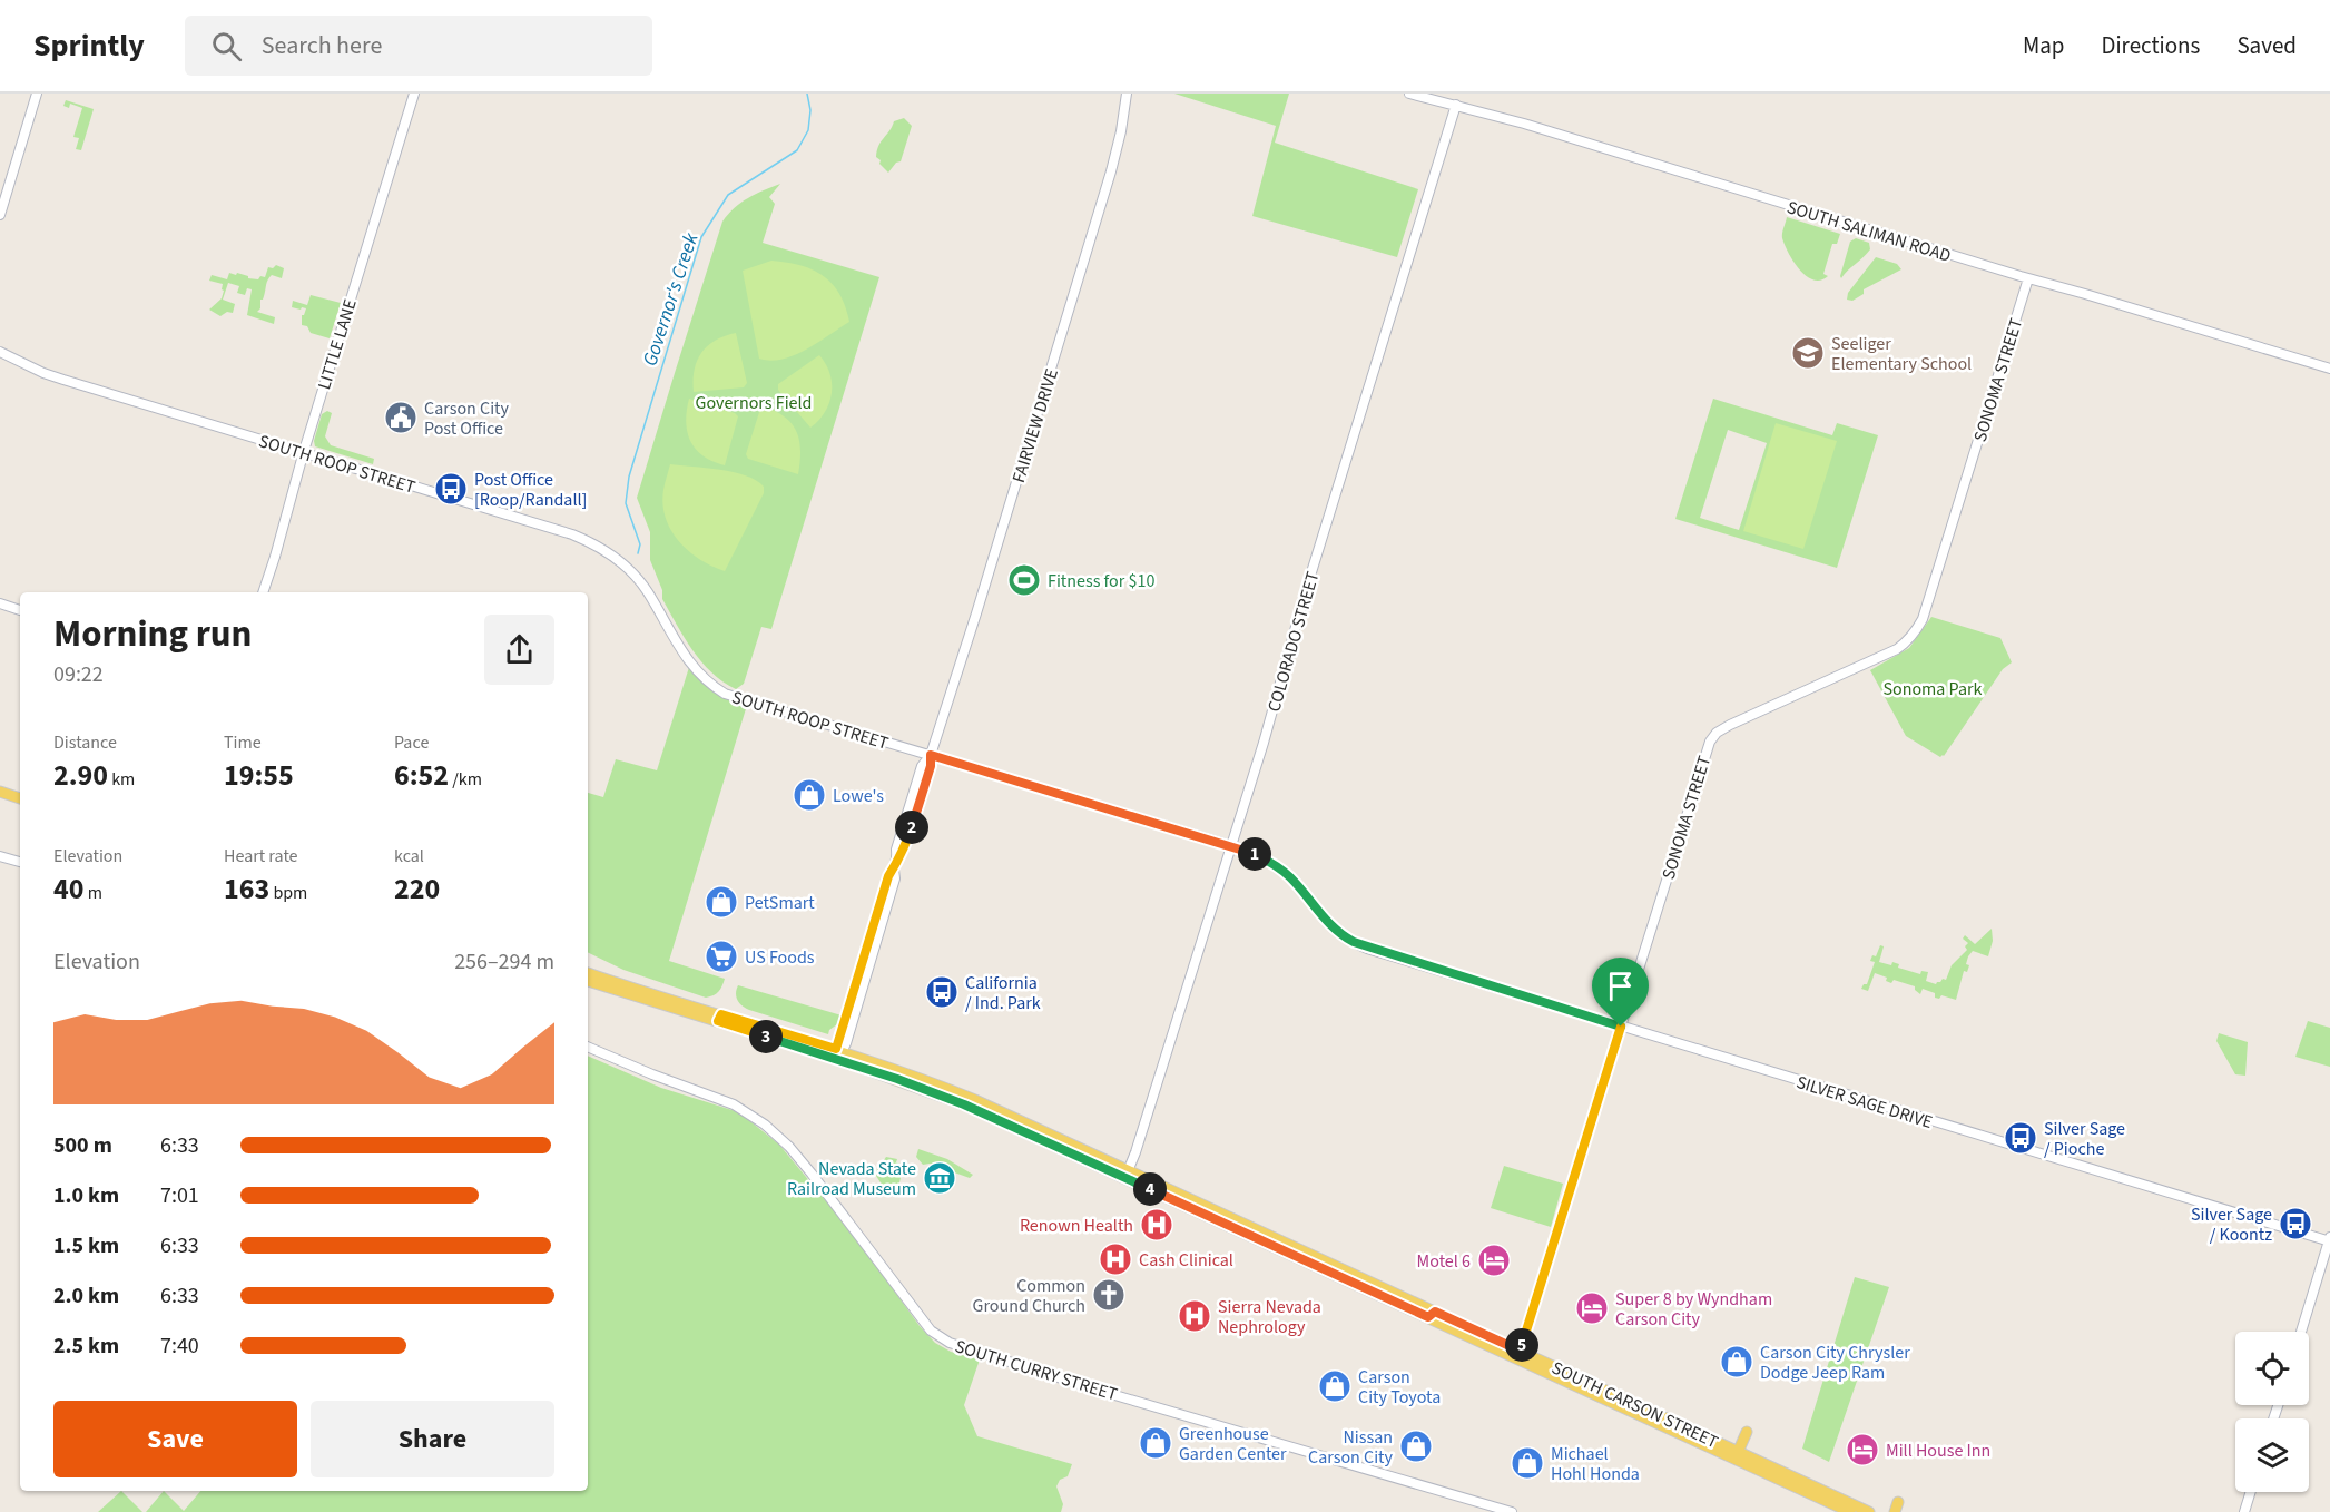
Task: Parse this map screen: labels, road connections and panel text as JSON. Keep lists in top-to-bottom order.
{
  "streets": {
    "main road": ["SOUTH CARSON STREET"],
    "street": [
      "SOUTH SALIMAN ROAD",
      "LITTLE LANE",
      "SONOMA STREET",
      "FAIRVIEW DRIVE",
      "SOUTH ROOP STREET",
      "COLORADO STREET",
      "SILVER SAGE DRIVE",
      "SOUTH CURRY STREET"
    ]
  },
  "crossings": [
    ["SOUTH SALIMAN ROAD", "SONOMA STREET"],
    ["SOUTH SALIMAN ROAD", "COLORADO STREET"],
    ["LITTLE LANE", "SOUTH ROOP STREET"],
    ["SONOMA STREET", "SILVER SAGE DRIVE"],
    ["SONOMA STREET", "SOUTH CARSON STREET"],
    ["FAIRVIEW DRIVE", "SOUTH ROOP STREET"],
    ["FAIRVIEW DRIVE", "SOUTH CARSON STREET"],
    ["SOUTH ROOP STREET", "COLORADO STREET"],
    ["SOUTH ROOP STREET", "SILVER SAGE DRIVE"],
    ["COLORADO STREET", "SOUTH CARSON STREET"]
  ],
  "water": ["Governor's Creek"],
  "parks": ["Governors Field", "Sonoma Park"],
  "places": {
    "school or university": ["Seeliger Elementary School"],
    "public building": ["Carson City Post Office"],
    "bus stop": [
      "Post Office [Roop/Randall]",
      "California / Ind. Park",
      "Silver Sage / Pioche",
      "Silver Sage / Koontz"
    ],
    "sports": ["Fitness for $10"],
    "shop": [
      "Lowe's",
      "PetSmart",
      "Carson City Chrysler Dodge Jeep Ram",
      "Carson City Toyota",
      "Greenhouse Garden Center",
      "Nissan Carson City",
      "Michael Hohl Honda"
    ],
    "supermarket": ["US Foods"],
    "museum": ["Nevada State Railroad Museum"],
    "hospital": ["Renown Health", "Cash Clinical", "Sierra Nevada Nephrology"],
    "hotel": ["Motel 6", "Super 8 by Wyndham Carson City", "Mill House Inn"],
    "church": ["Common Ground Church"]
  },
  "page": {
    "header": "Sprintly",
    "search": "Search here",
    "nav": ["Map", "Directions", "Saved"],
    "heading": ["Morning run", "09:22"],
    "stats": [
      ["Distance", "2.90 km"],
      ["Time", "19:55"],
      ["Pace", "6:52 /km"],
      ["Elevation", "40 m"],
      ["Heart rate", "163 bpm"],
      ["kcal", "220"]
    ],
    "pins": [
      "2",
      "1",
      "3",
      "4",
      "5"
    ],
    "chart": ["Elevation", "256–294 m"],
    "list": [
      {
        "name": "500 m",
        "note": "6:33"
      },
      {
        "name": "1.0 km",
        "note": "7:01"
      },
      {
        "name": "1.5 km",
        "note": "6:33"
      },
      {
        "name": "2.0 km",
        "note": "6:33"
      },
      {
        "name": "2.5 km",
        "note": "7:40"
      }
    ],
    "buttons": ["Save", "Share"]
  }
}
